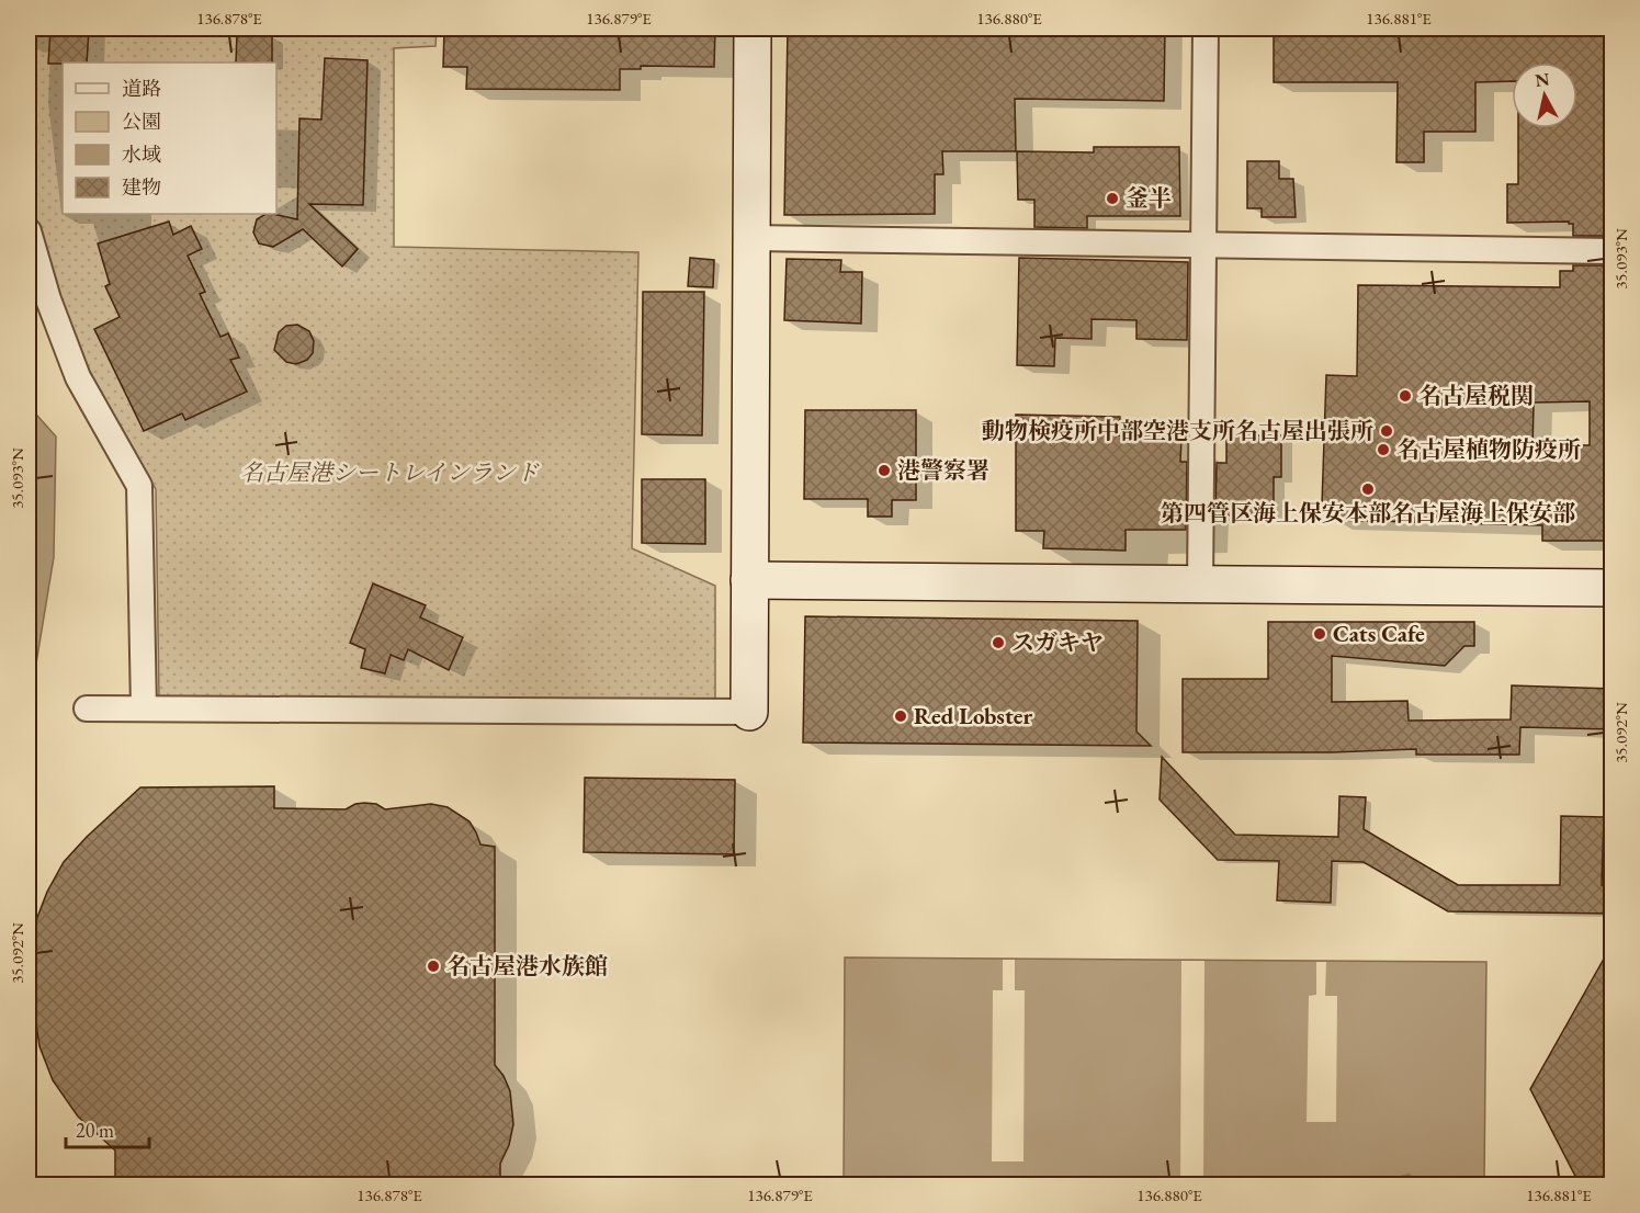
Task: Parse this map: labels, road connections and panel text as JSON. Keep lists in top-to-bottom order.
{
  "parks": ["名古屋港シートレインランド"],
  "places": [
    "釜半",
    "名古屋税関",
    "動物検疫所中部空港支所名古屋出張所",
    "名古屋植物防疫所",
    "港警察署",
    "第四管区海上保安本部名古屋海上保安部",
    "Cats Cafe",
    "スガキヤ",
    "Red Lobster",
    "名古屋港水族館"
  ],
  "legend": [
    "道路",
    "公園",
    "水域",
    "建物"
  ],
  "scale_bar": "20 m",
  "north": "top",
  "coordinates": [
    "136.878°E",
    "136.879°E",
    "136.880°E",
    "136.881°E",
    "35.093°N",
    "35.092°N"
  ]
}
